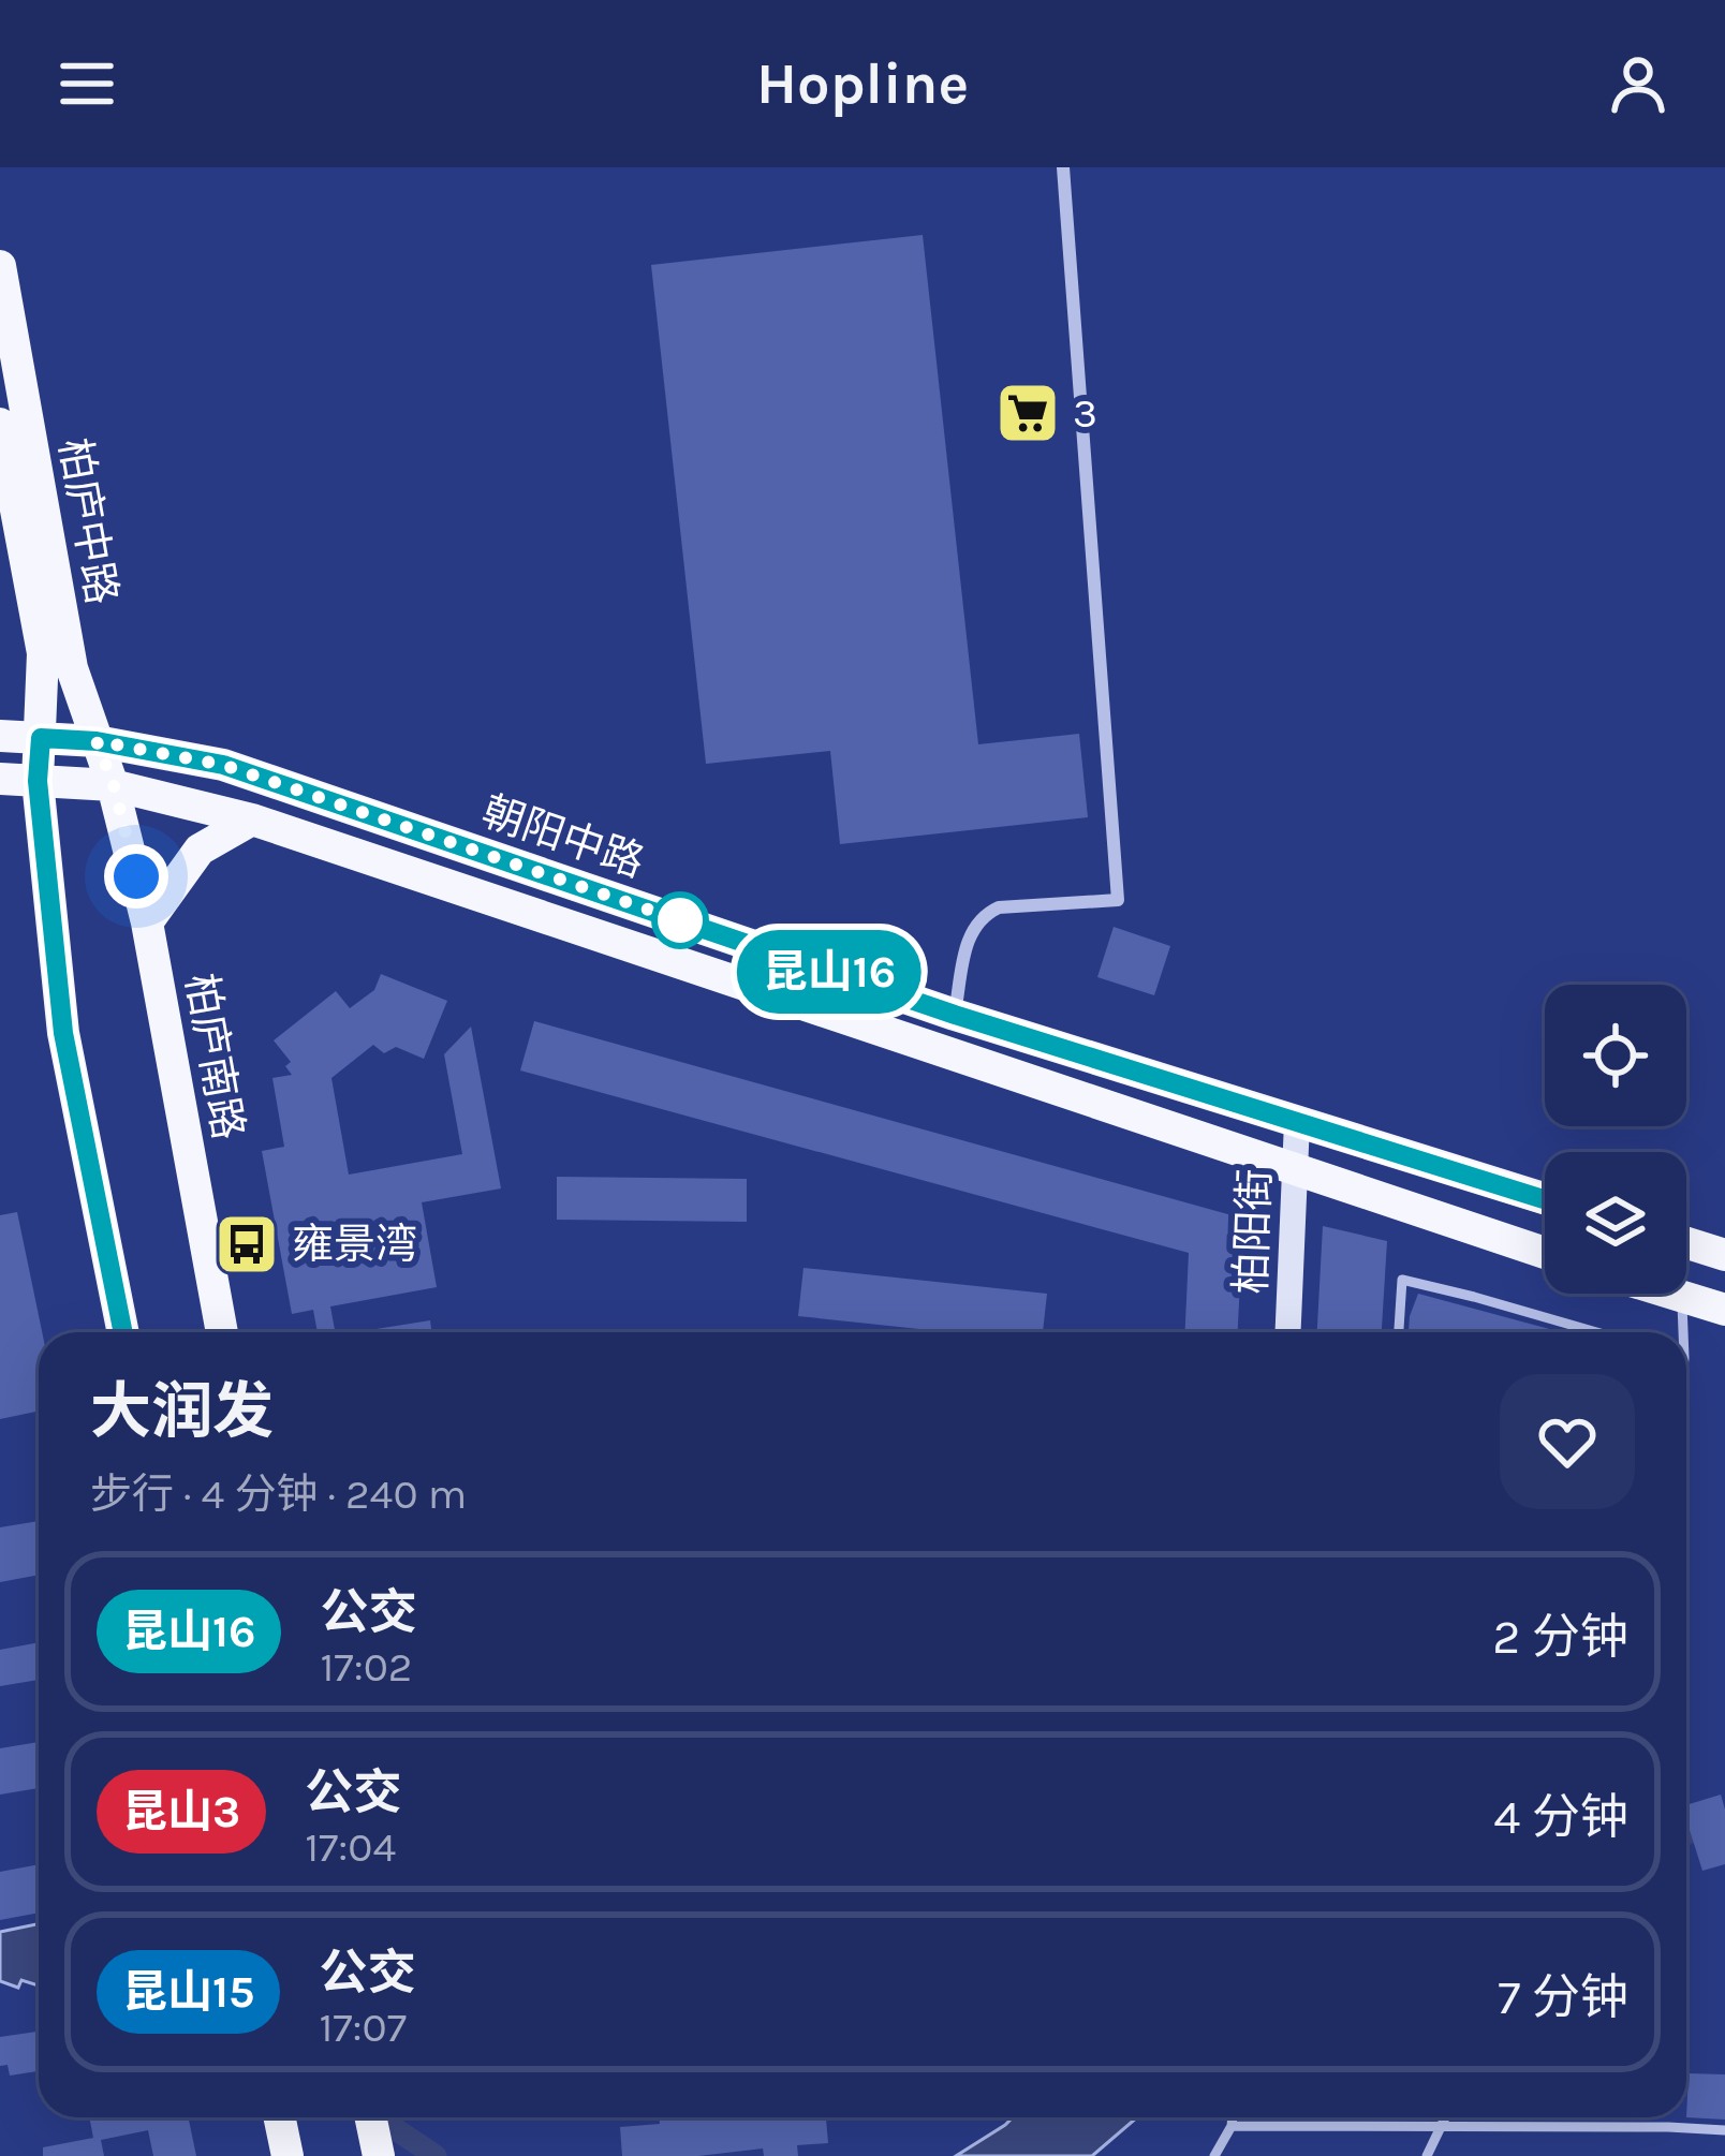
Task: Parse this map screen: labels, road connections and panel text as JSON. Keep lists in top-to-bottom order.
{
  "streets": {
    "main road": ["柏庐中路", "朝阳中路", "柏庐南路"],
    "street": ["柏阳街"]
  },
  "crossings": [
    ["柏庐中路", "朝阳中路"],
    ["柏庐中路", "柏庐南路"],
    ["朝阳中路", "柏庐南路"],
    ["朝阳中路", "柏阳街"]
  ],
  "places": {
    "supermarket": ["3"],
    "bus stop": ["雍景湾"]
  },
  "lines": ["bus line 昆山16"],
  "page": {
    "header": "Hopline",
    "on_map": "昆山16",
    "heading": ["大润发", "步行 · 4 分钟 · 240 m"],
    "list": [
      {
        "mark": "昆山16",
        "name": "公交",
        "note": "17:02",
        "value": "2 分钟"
      },
      {
        "mark": "昆山3",
        "name": "公交",
        "note": "17:04",
        "value": "4 分钟"
      },
      {
        "mark": "昆山15",
        "name": "公交",
        "note": "17:07",
        "value": "7 分钟"
      }
    ]
  }
}
